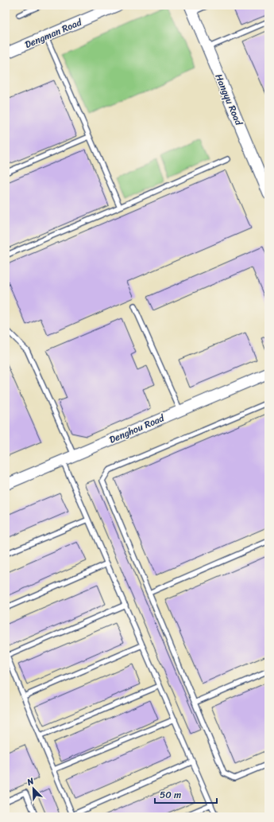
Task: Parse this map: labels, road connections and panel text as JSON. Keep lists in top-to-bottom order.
{
  "streets": {
    "street": ["Dengman Road", "Hangyu Road", "Denghou Road"]
  },
  "scale_bar": "50 m",
  "north": "top left"
}
